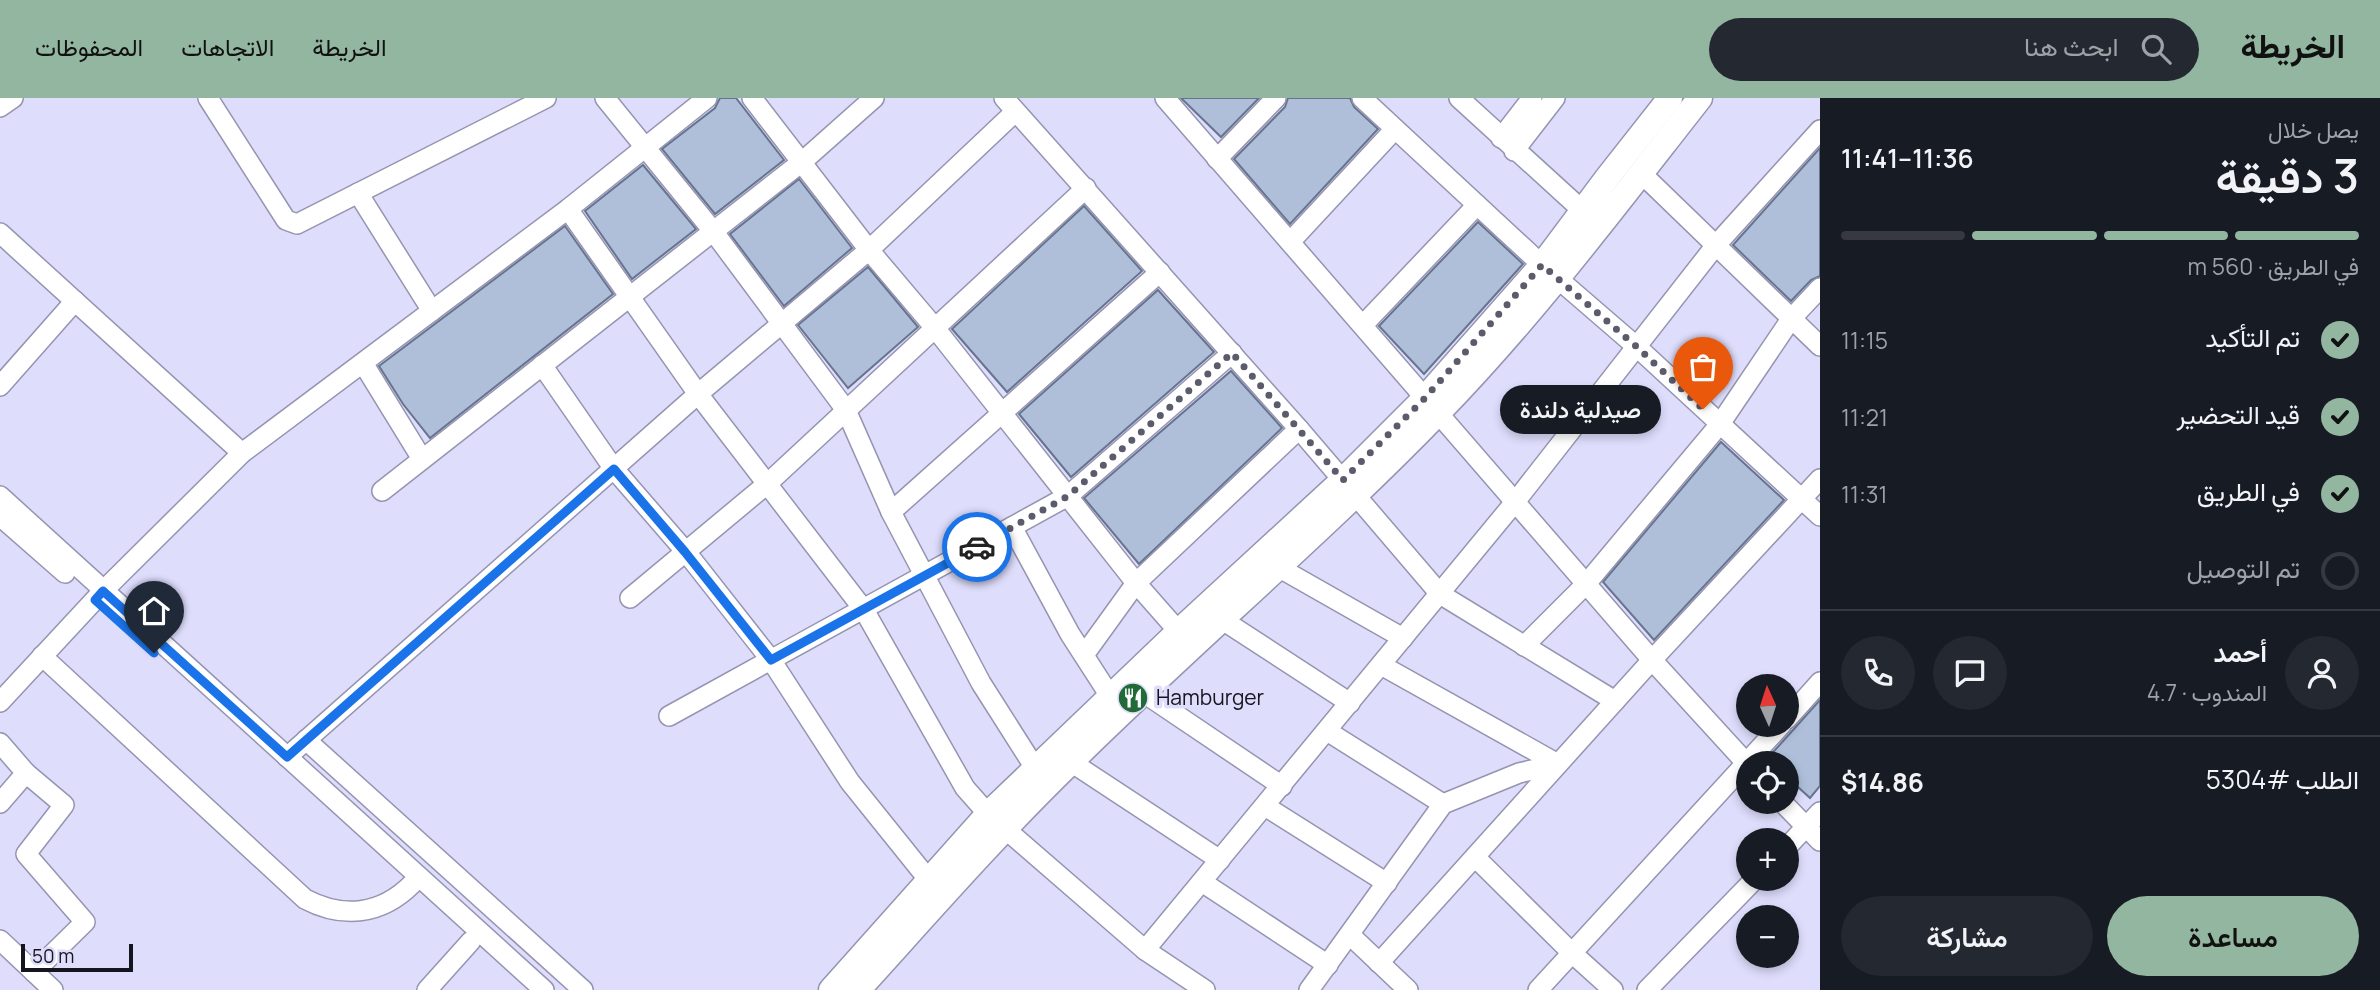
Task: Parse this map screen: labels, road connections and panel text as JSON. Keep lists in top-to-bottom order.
{
  "places": {
    "other": ["صيدلية دلندة"],
    "restaurant": ["Hamburger"]
  },
  "scale_bar": "50 m",
  "north": "top",
  "page": {
    "header": "الخريطة",
    "search": "ابحث هنا",
    "nav": ["الخريطة", "الاتجاهات", "المحفوظات"],
    "heading": ["3 دقيقة", "يصل خلال", "11:36–11:41"],
    "panel": [
      "أحمد",
      "المندوب · 4.7",
      "الطلب #5304",
      "$14.86"
    ],
    "bar": "في الطريق · 560 m",
    "list": [
      ["تم التأكيد", "11:15"],
      ["قيد التحضير", "11:21"],
      ["في الطريق", "11:31"],
      "تم التوصيل"
    ],
    "bubble": "صيدلية دلندة",
    "map_buttons": ["+", "−"],
    "buttons": ["مساعدة", "مشاركة"],
    "scale": "50 m"
  }
}
